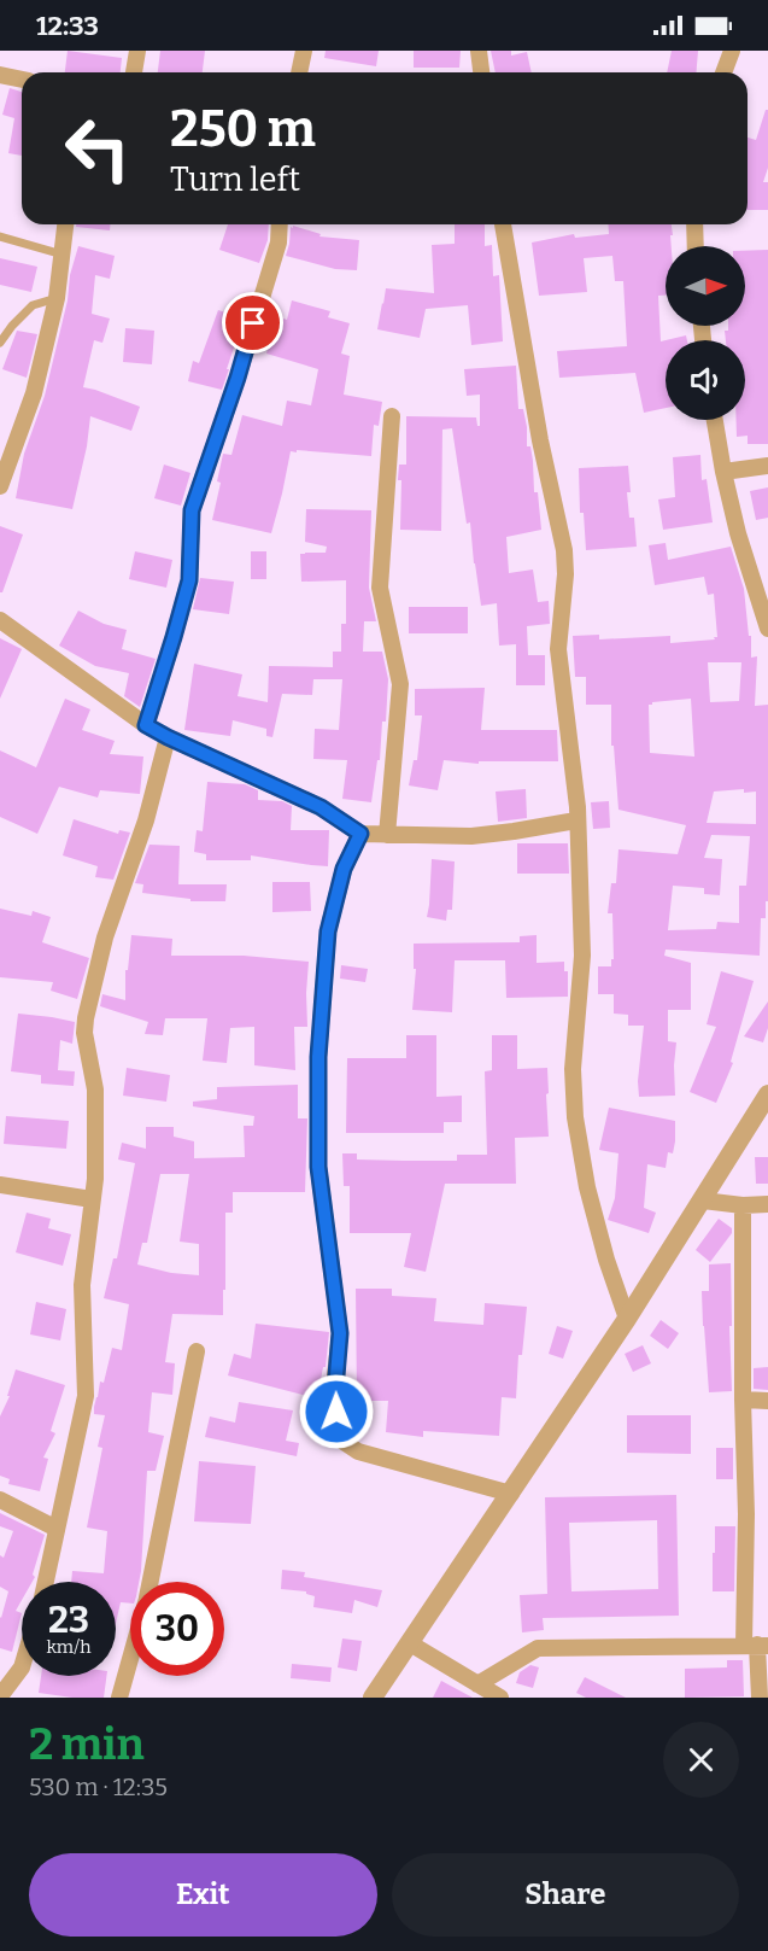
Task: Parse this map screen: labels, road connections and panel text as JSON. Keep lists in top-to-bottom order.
{
  "north": "right",
  "page": {
    "status": "12:33",
    "turn": ["250 m", "Turn left"],
    "speed": "23 km/h",
    "limit": "30",
    "heading": ["2 min", "530 m · 12:35"],
    "buttons": ["Exit", "Share"]
  }
}
